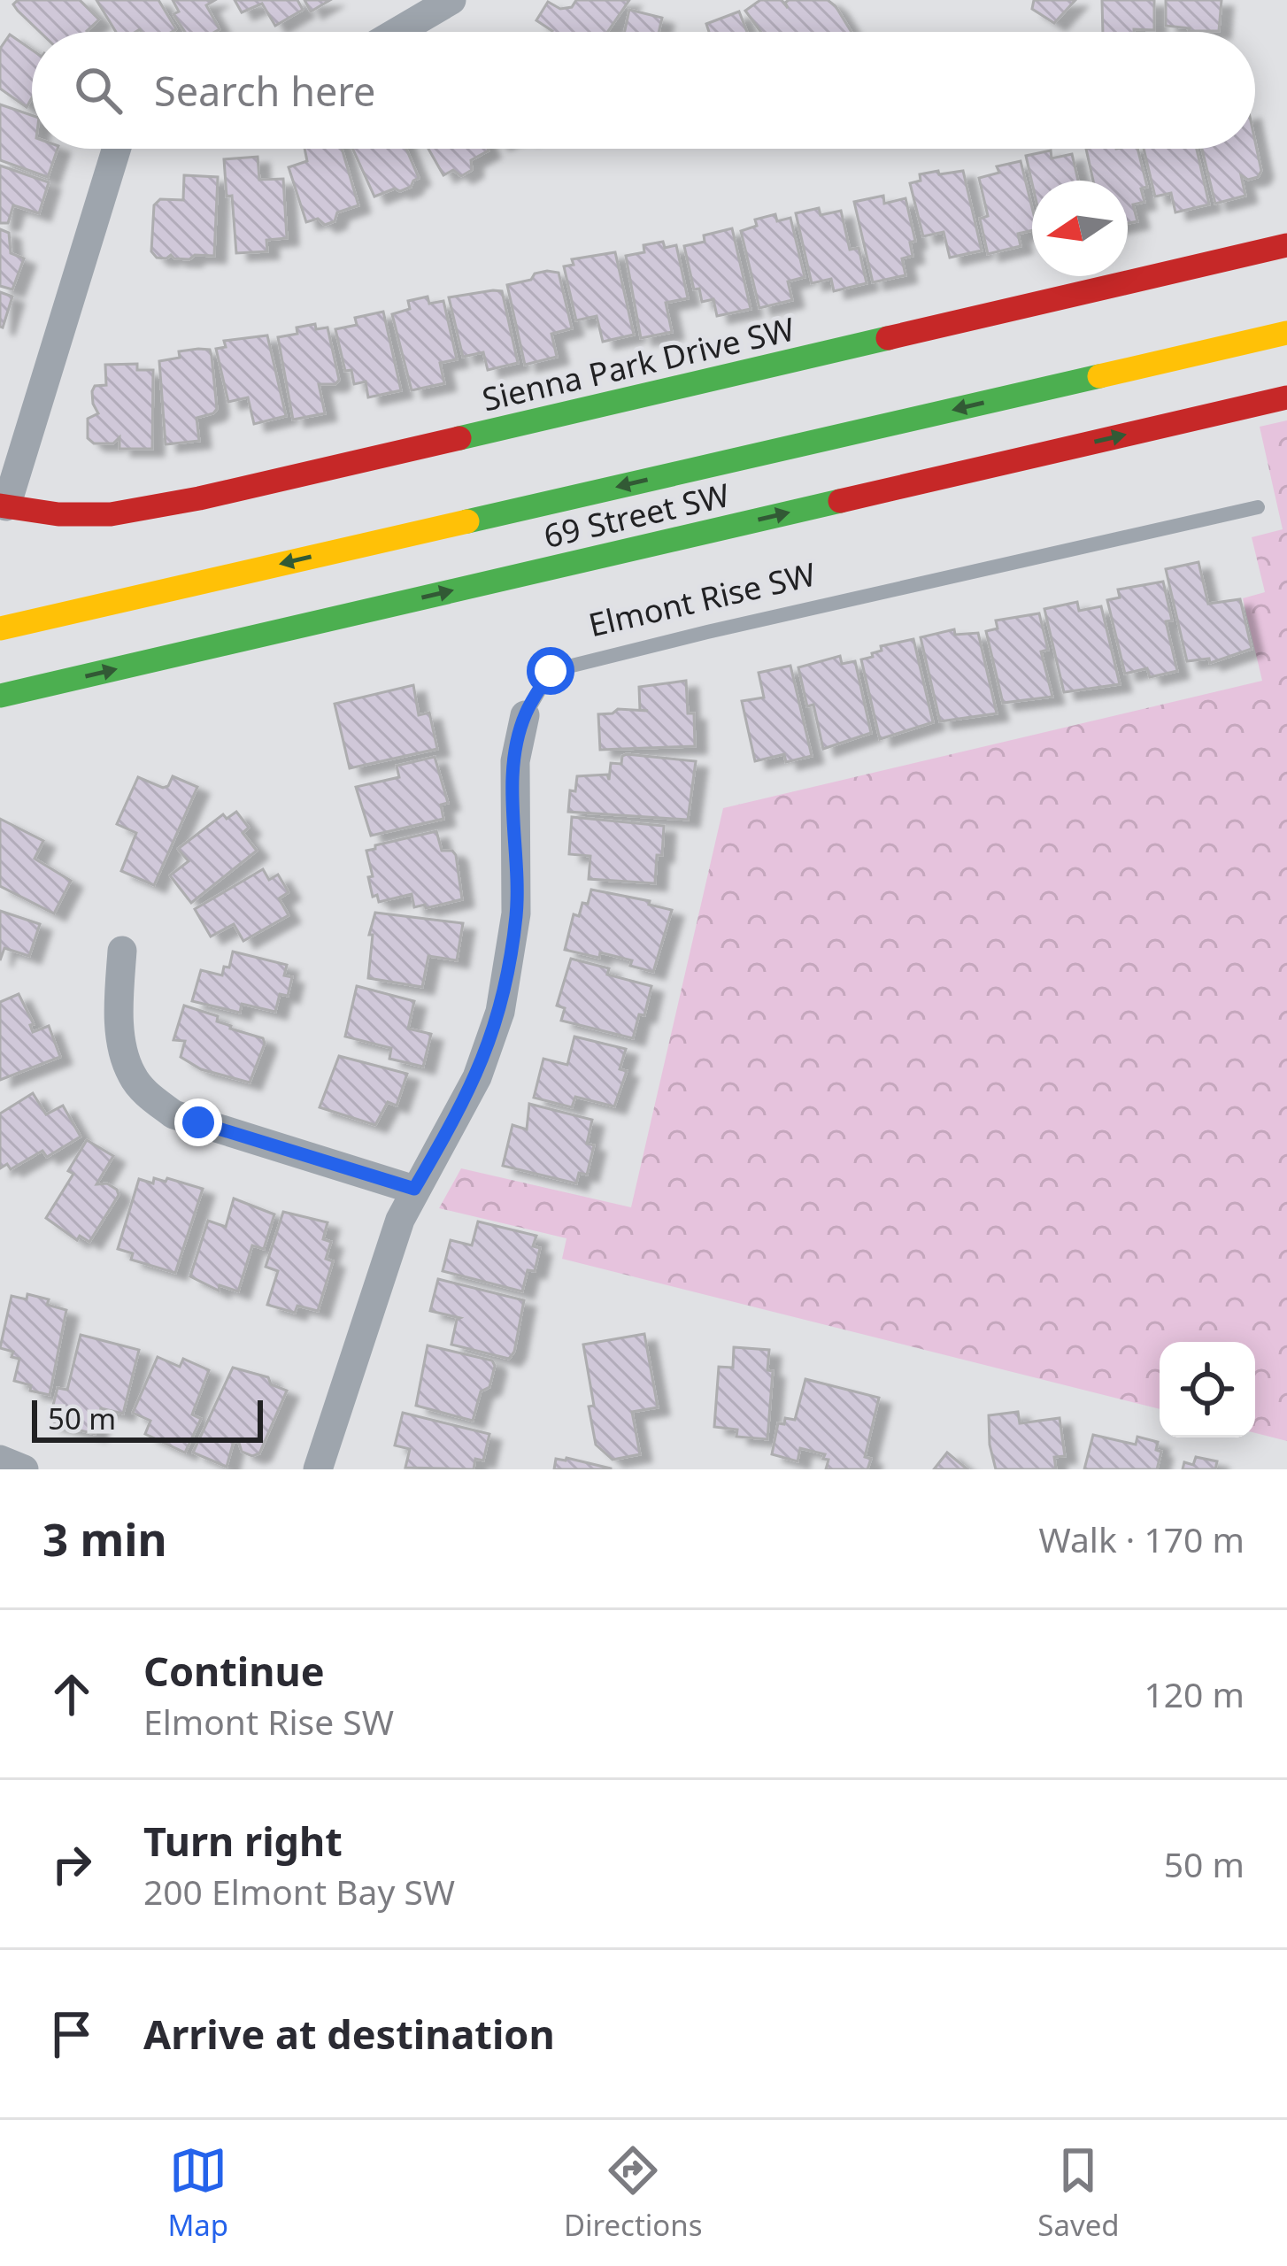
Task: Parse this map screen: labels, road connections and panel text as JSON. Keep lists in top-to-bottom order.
{
  "streets": {
    "main road": ["Sienna Park Drive SW", "69 Street SW"],
    "street": ["Elmont Rise SW"]
  },
  "scale_bar": "50 m",
  "north": "left",
  "page": {
    "search": "Search here",
    "scale": "50 m",
    "heading": ["3 min", "Walk · 170 m"],
    "list": [
      ["Continue", "Elmont Rise SW", "120 m"],
      ["Turn right", "200 Elmont Bay SW", "50 m"],
      "Arrive at destination"
    ],
    "nav": ["Map", "Directions", "Saved"]
  }
}
